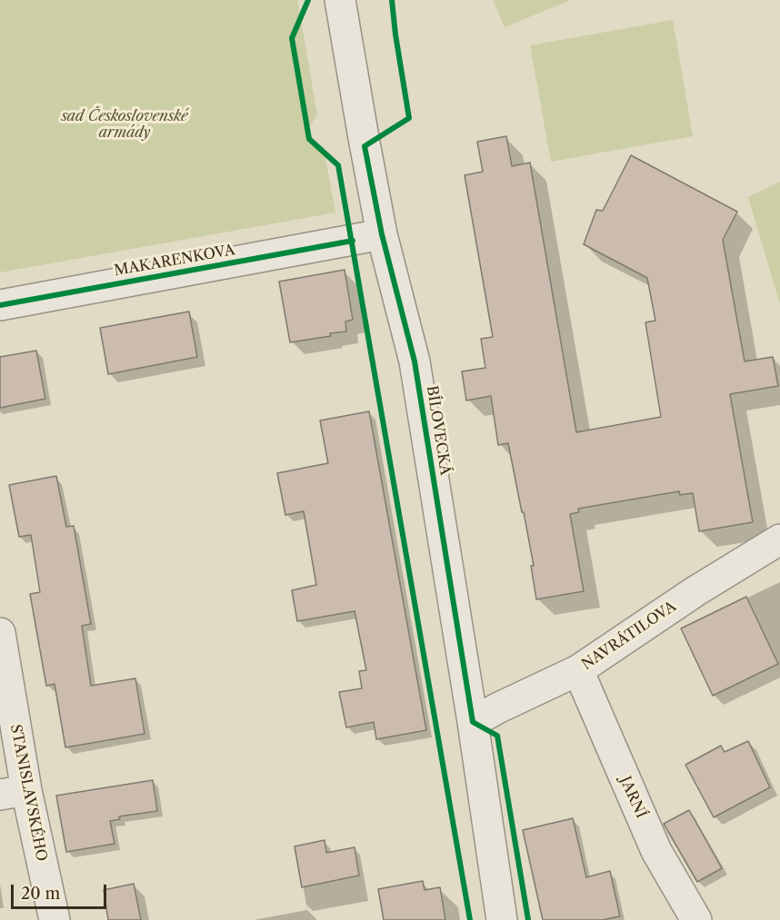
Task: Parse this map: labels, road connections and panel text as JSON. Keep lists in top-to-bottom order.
{
  "streets": {
    "street": [
      "MAKARENKOVA",
      "BÍLOVECKÁ",
      "NAVRÁTILOVA",
      "STANISLAVSKÉHO",
      "JARNÍ"
    ]
  },
  "crossings": [
    ["MAKARENKOVA", "BÍLOVECKÁ"],
    ["BÍLOVECKÁ", "NAVRÁTILOVA"],
    ["NAVRÁTILOVA", "JARNÍ"]
  ],
  "parks": ["sad Československé armády"],
  "scale_bar": "20 m"
}
